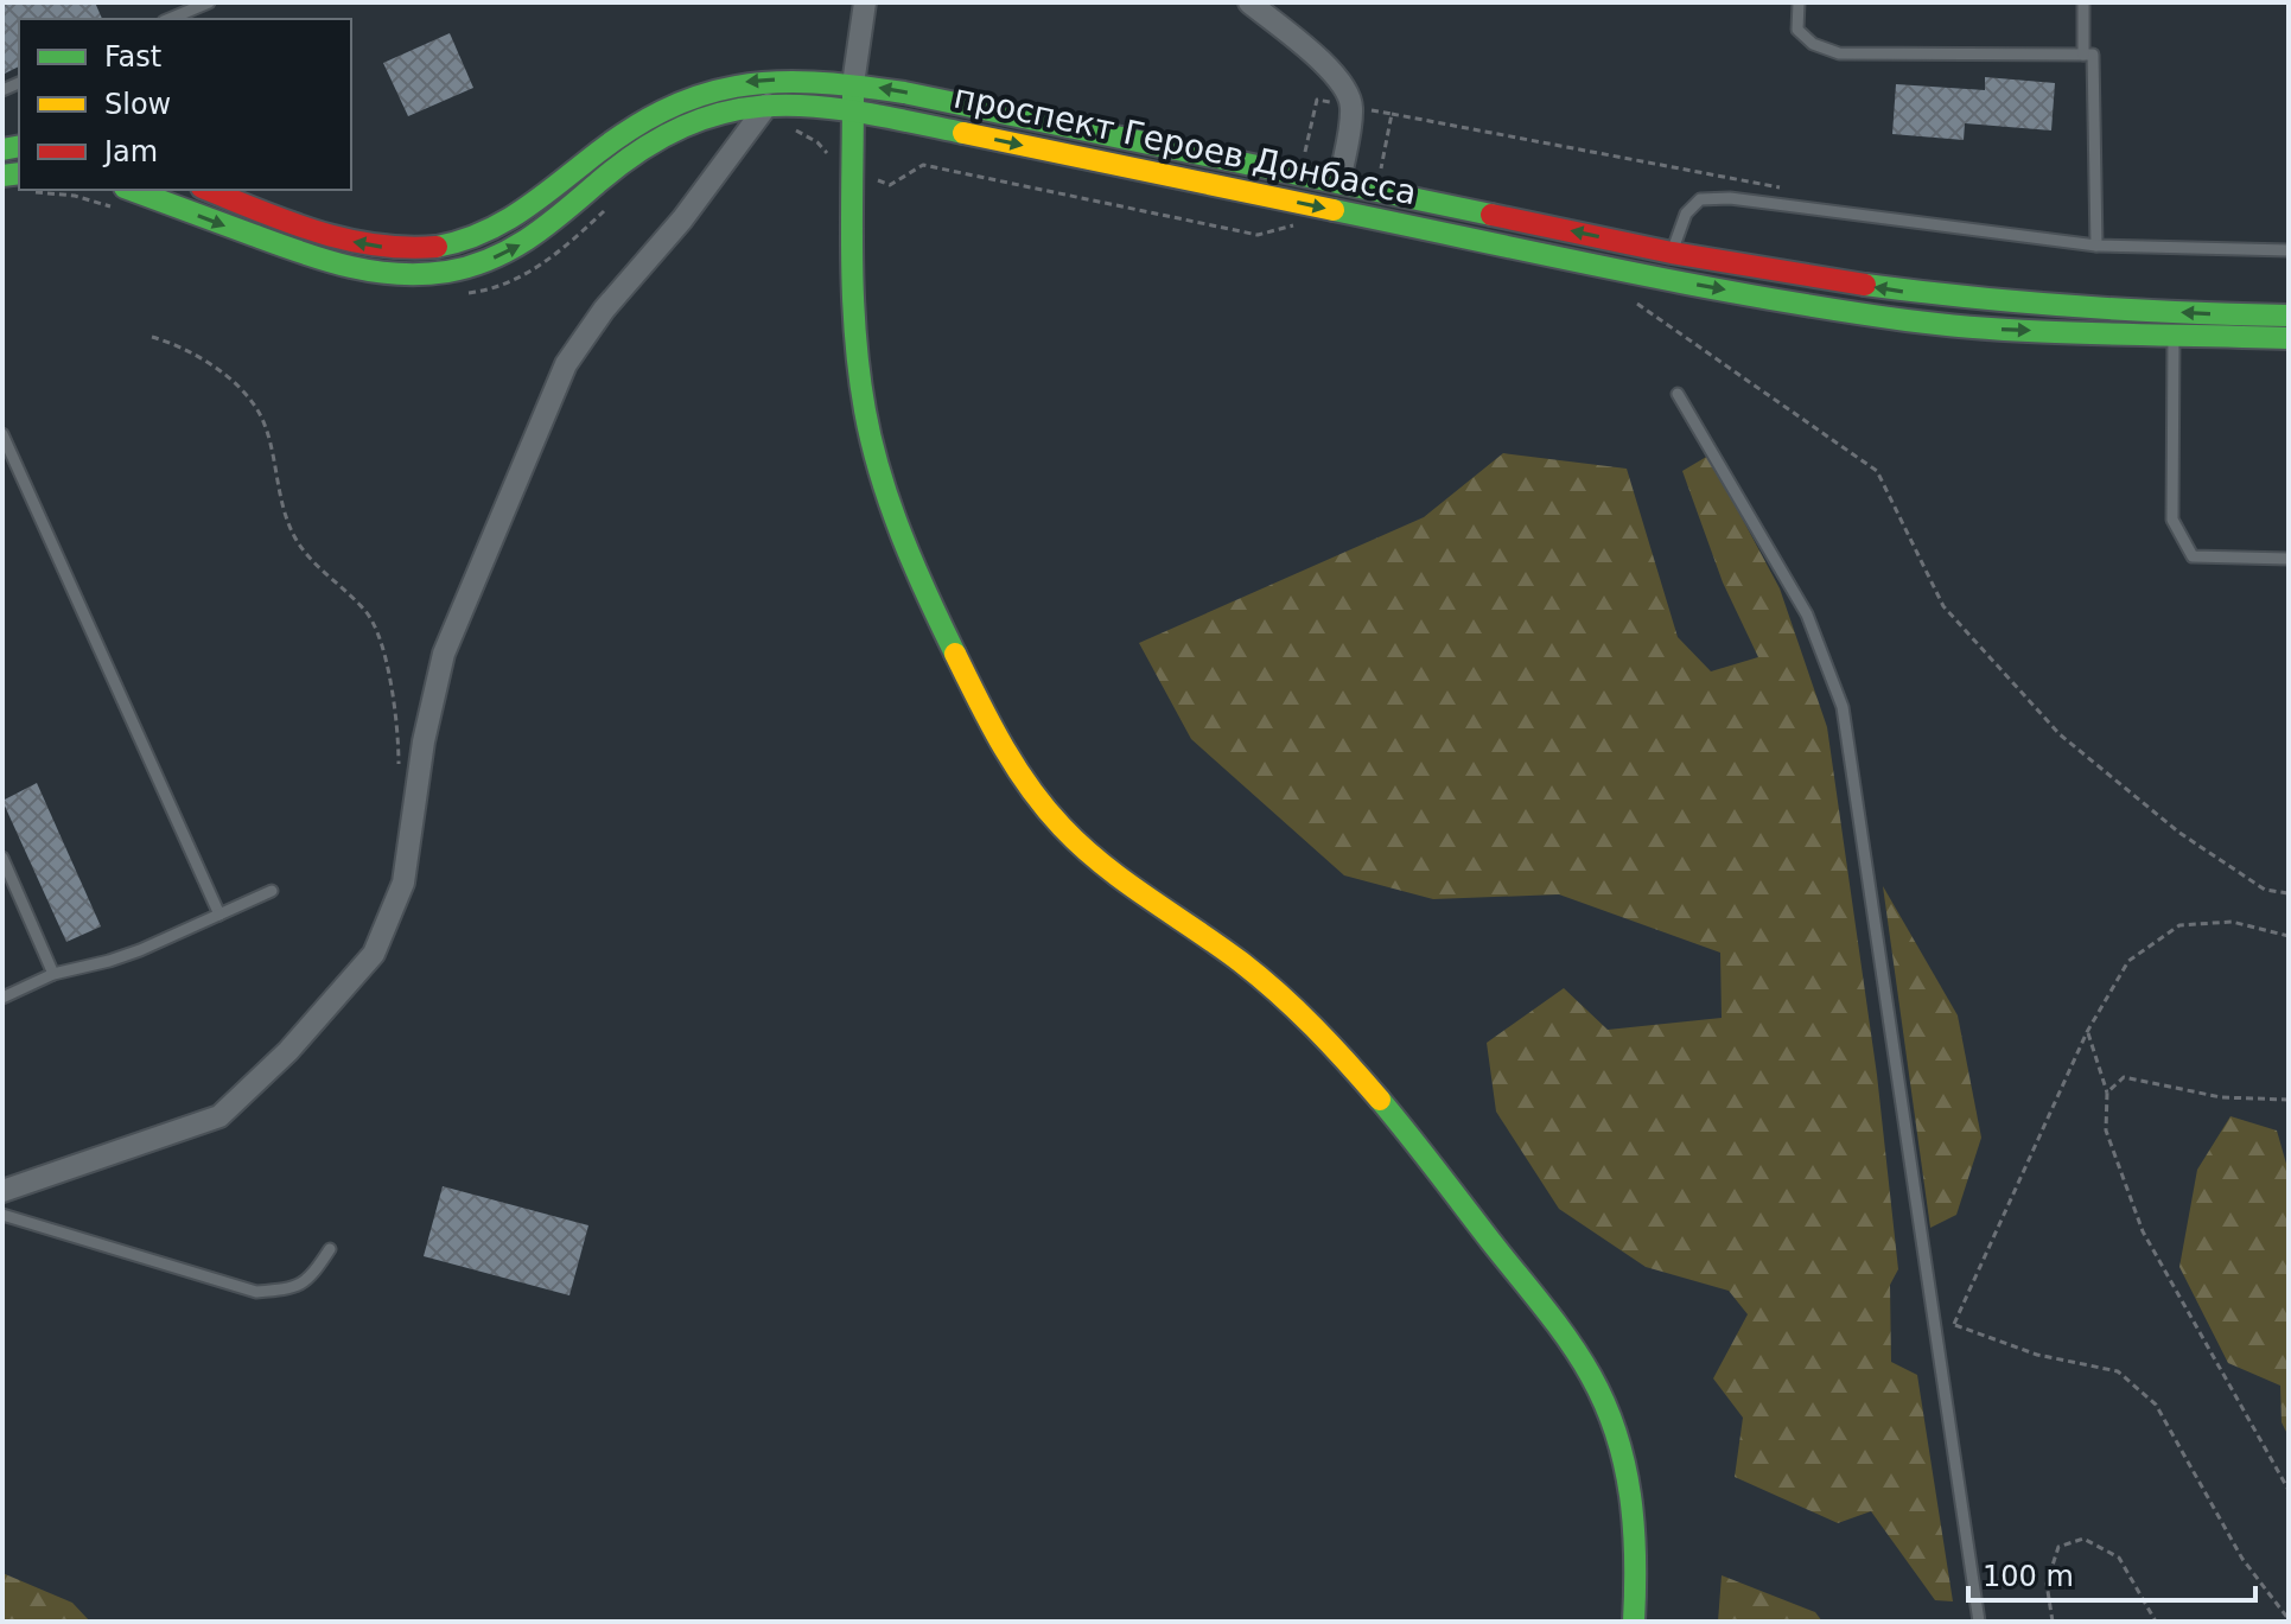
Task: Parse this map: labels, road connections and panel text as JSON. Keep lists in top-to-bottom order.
{
  "streets": {
    "street": ["проспект Героев Донбасса"]
  },
  "legend": ["Fast", "Slow", "Jam"],
  "scale_bar": "100 m"
}
